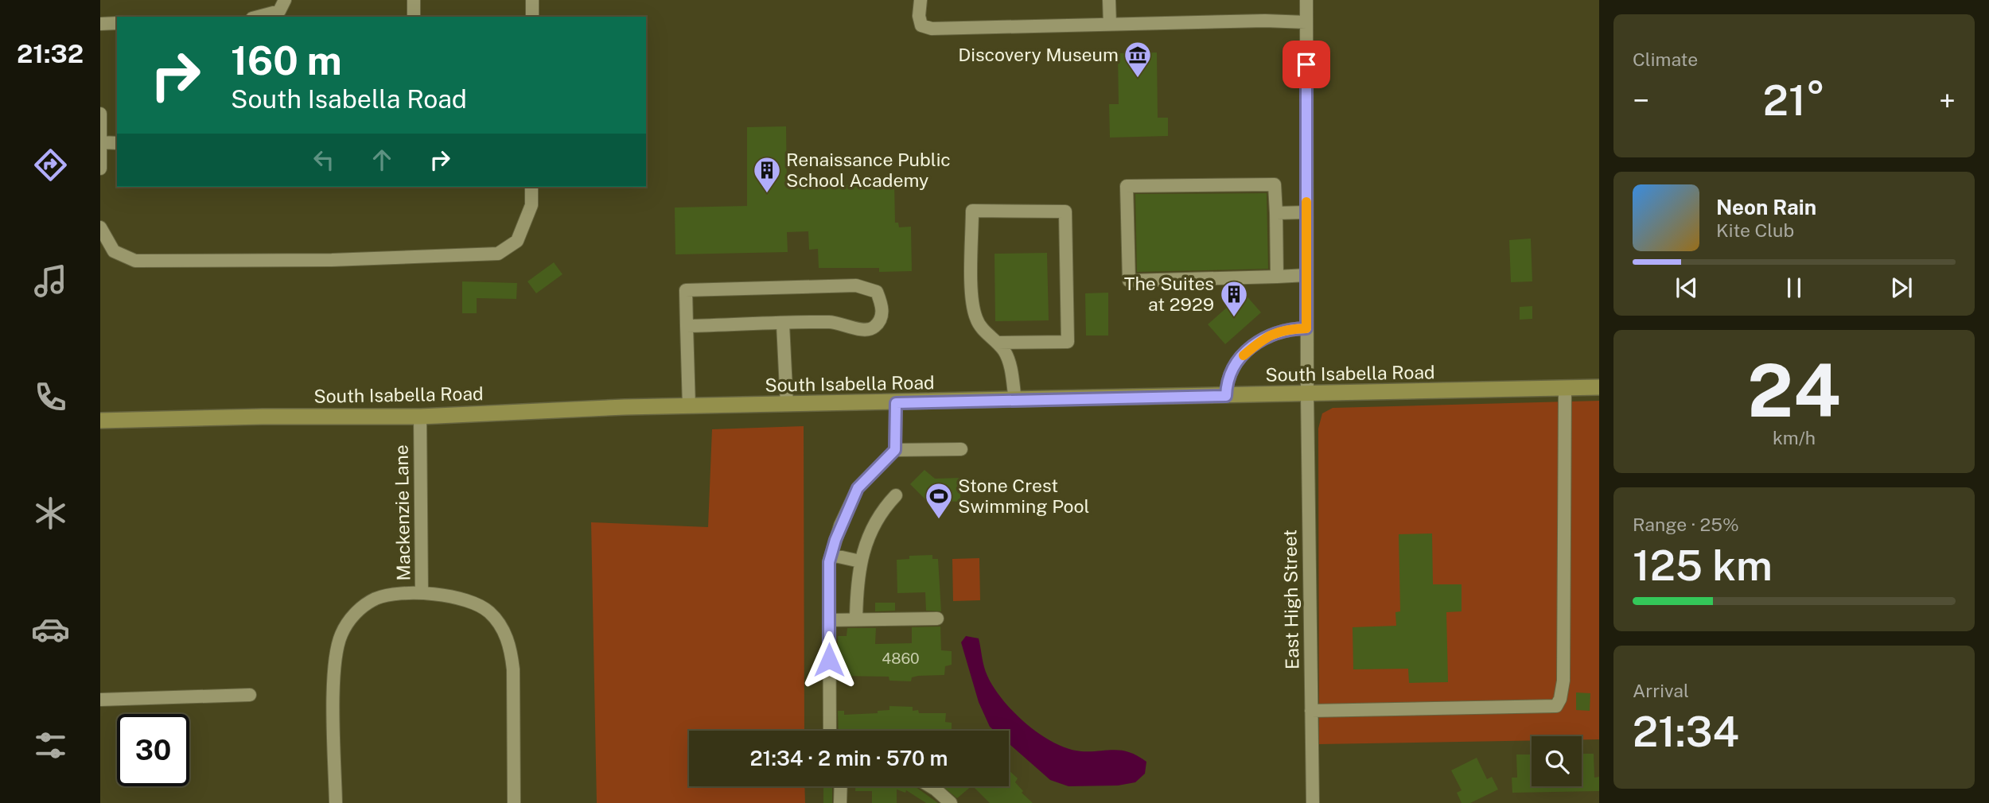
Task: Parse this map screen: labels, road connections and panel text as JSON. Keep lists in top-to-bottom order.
{
  "streets": {
    "main road": ["South Isabella Road"],
    "street": ["Mackenzie Lane", "East High Street"]
  },
  "crossings": [
    ["South Isabella Road", "Mackenzie Lane"],
    ["South Isabella Road", "East High Street"]
  ],
  "places": {
    "museum": ["Discovery Museum"],
    "building": ["Renaissance Public School Academy", "The Suites at 2929"],
    "sports": ["Stone Crest Swimming Pool"]
  },
  "house_numbers": ["4860"],
  "page": {
    "tabs": "21:32",
    "tile": [
      "Climate",
      ["24", "km/h"],
      ["Range · 25%", "125 km"],
      ["Arrival", "21:34"]
    ],
    "turn": ["160 m", "South Isabella Road"],
    "heat": ["−", "21°", "+"],
    "song": ["Neon Rain", "Kite Club"],
    "limit": "30",
    "trip": "21:34 · 2 min · 570 m"
  }
}
